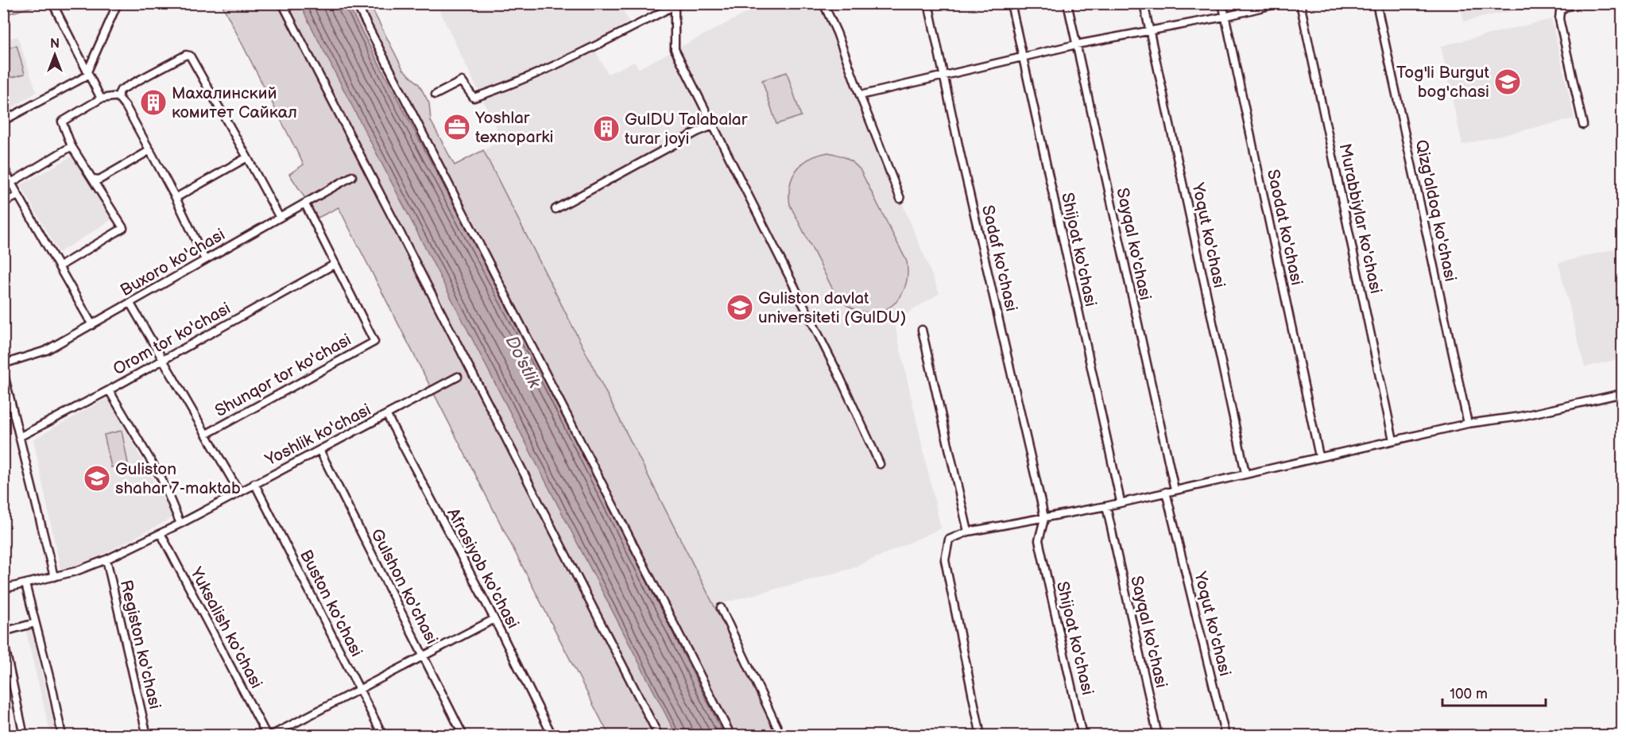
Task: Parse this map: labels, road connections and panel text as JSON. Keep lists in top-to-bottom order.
{
  "streets": {
    "street": [
      "Qizg'aldoq ko'chasi",
      "Murabbiylar ko'chasi",
      "Saodat ko'chasi",
      "Yoqut ko'chasi",
      "Sayqal ko'chasi",
      "Shijoat ko'chasi",
      "Sadaf ko'chasi",
      "Buxoro ko'chasi",
      "Orom tor ko'chasi",
      "Shunqor tor ko'chasi",
      "Yoshlik ko'chasi",
      "Afrasiyob ko'chasi",
      "Gulshon ko'chasi",
      "Buston ko'chasi",
      "Yuksalish ko'chasi",
      "Registon ko'chasi"
    ]
  },
  "crossings": [
    ["Shijoat ko'chasi", "Sadaf ko'chasi"],
    ["Orom tor ko'chasi", "Shunqor tor ko'chasi"],
    ["Yoshlik ko'chasi", "Afrasiyob ko'chasi"],
    ["Yoshlik ko'chasi", "Gulshon ko'chasi"],
    ["Yoshlik ko'chasi", "Buston ko'chasi"],
    ["Yoshlik ko'chasi", "Yuksalish ko'chasi"],
    ["Yoshlik ko'chasi", "Registon ko'chasi"]
  ],
  "water": ["Do'stlik"],
  "places": {
    "school or university": ["Tog'li Burgut bog'chasi", "Guliston davlat universiteti (GulDU)", "Guliston shahar 7-maktab"],
    "building": ["Махалинский комитет Сайкал", "GulDU Talabalar turar joyi"],
    "office": ["Yoshlar texnoparki"]
  },
  "scale_bar": "100 m",
  "north": "top"
}
